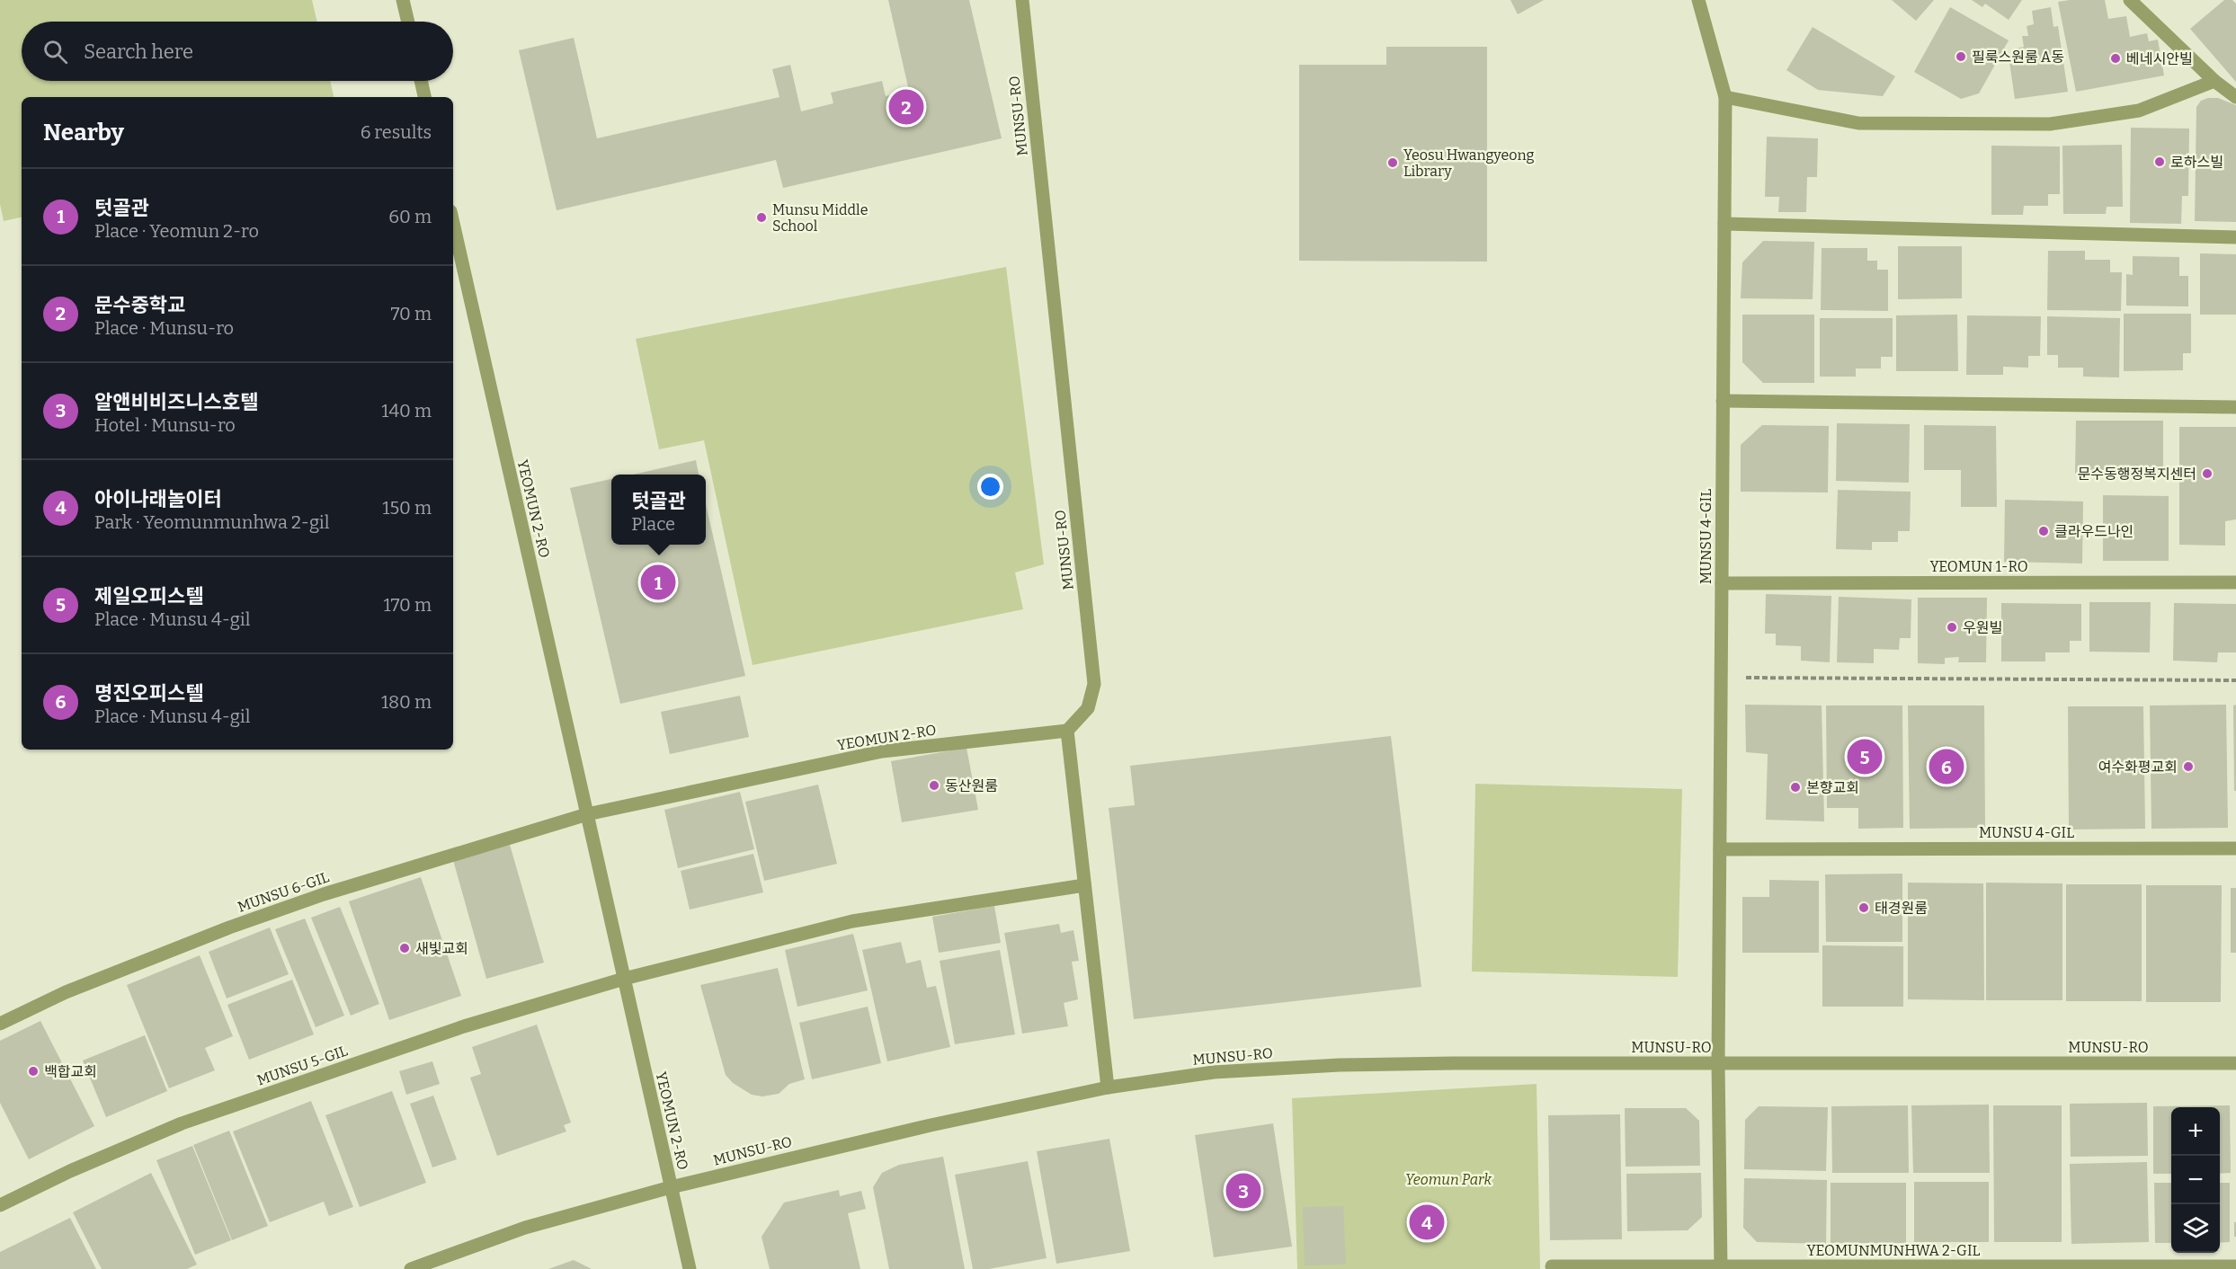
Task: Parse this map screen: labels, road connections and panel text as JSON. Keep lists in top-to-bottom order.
{
  "streets": {
    "street": [
      "MUNSU-RO",
      "YEOMUN 2-RO",
      "MUNSU 4-GIL",
      "YEOMUN 1-RO",
      "MUNSU 6-GIL",
      "MUNSU 5-GIL",
      "YEOMUNMUNHWA 2-GIL"
    ]
  },
  "crossings": [
    ["MUNSU-RO", "YEOMUN 2-RO"],
    ["MUNSU-RO", "MUNSU 4-GIL"],
    ["YEOMUN 2-RO", "MUNSU 6-GIL"],
    ["YEOMUN 2-RO", "MUNSU 5-GIL"],
    ["MUNSU 4-GIL", "YEOMUN 1-RO"],
    ["MUNSU 4-GIL", "YEOMUNMUNHWA 2-GIL"]
  ],
  "parks": ["Yeomun Park"],
  "places": [
    "필룩스원룸 A동",
    "베네시안빌",
    "로하스빌",
    "Yeosu Hwangyeong Library",
    "Munsu Middle School",
    "문수동행정복지센터",
    "클라우드나인",
    "우원빌",
    "여수화평교회",
    "동산원룸",
    "본향교회",
    "태경원룸",
    "새빛교회",
    "백합교회"
  ],
  "page": {
    "search": "Search here",
    "pins": [
      "2",
      "1",
      "5",
      "6",
      "3",
      "4"
    ],
    "heading": ["Nearby", "6 results"],
    "list": [
      {
        "mark": "1",
        "name": "텃골관",
        "note": "Place · Yeomun 2-ro",
        "value": "60 m"
      },
      {
        "mark": "2",
        "name": "문수중학교",
        "note": "Place · Munsu-ro",
        "value": "70 m"
      },
      {
        "mark": "3",
        "name": "알앤비비즈니스호텔",
        "note": "Hotel · Munsu-ro",
        "value": "140 m"
      },
      {
        "mark": "4",
        "name": "아이나래놀이터",
        "note": "Park · Yeomunmunhwa 2-gil",
        "value": "150 m"
      },
      {
        "mark": "5",
        "name": "제일오피스텔",
        "note": "Place · Munsu 4-gil",
        "value": "170 m"
      },
      {
        "mark": "6",
        "name": "명진오피스텔",
        "note": "Place · Munsu 4-gil",
        "value": "180 m"
      }
    ],
    "popup": ["텃골관", "Place"],
    "map_buttons": ["+", "−"]
  }
}
